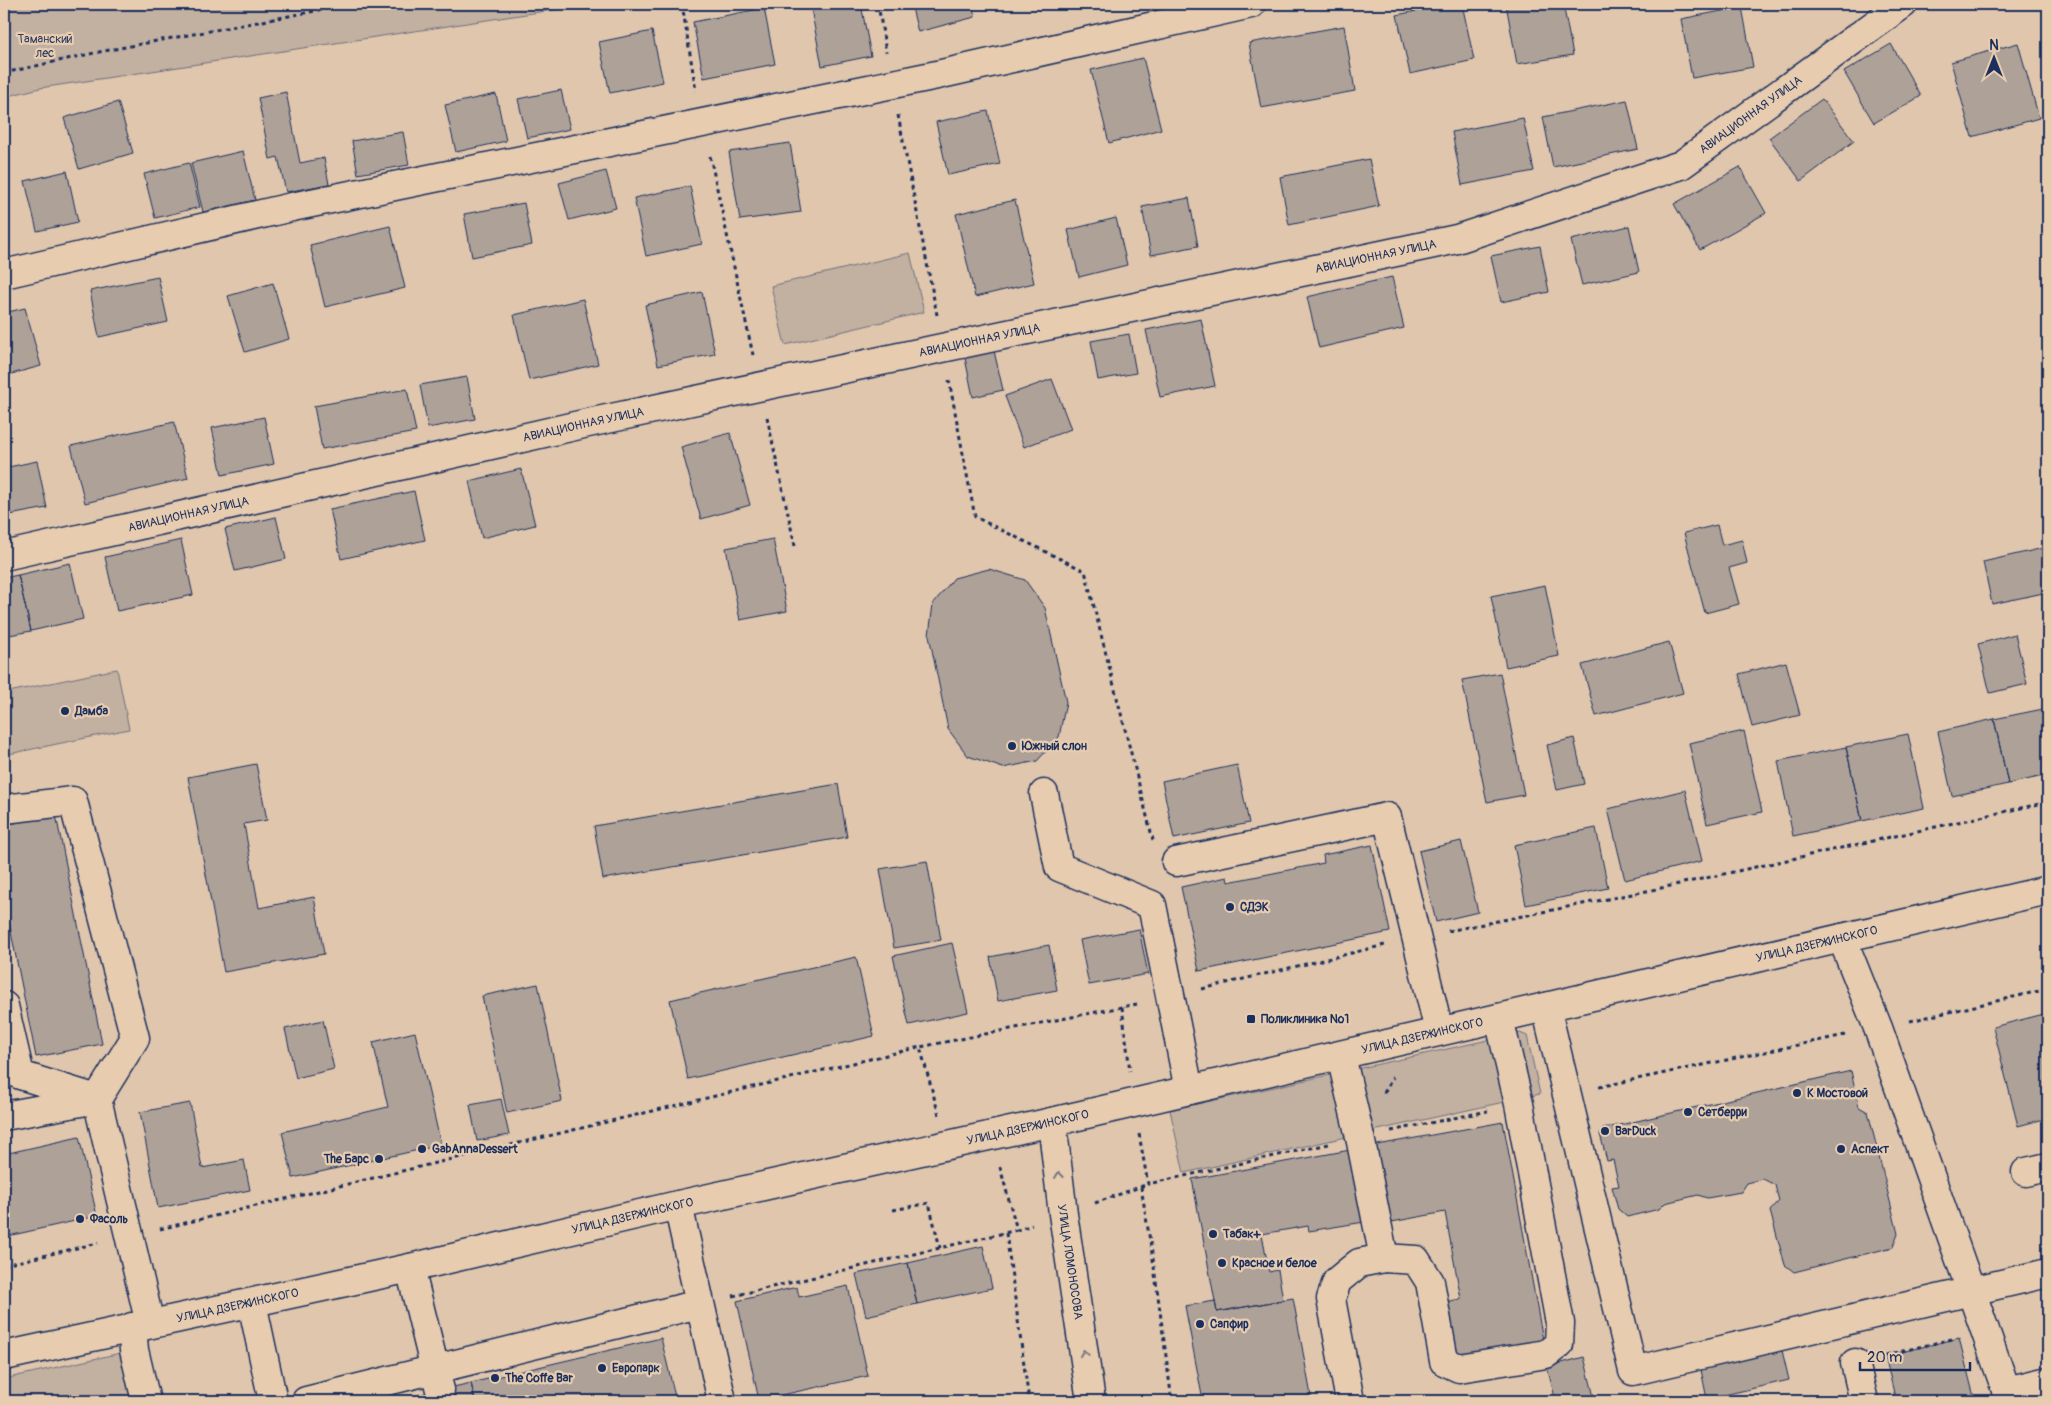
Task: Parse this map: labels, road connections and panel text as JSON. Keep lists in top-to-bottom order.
{
  "streets": {
    "street": ["АВИАЦИОННАЯ УЛИЦА", "УЛИЦА ДЗЕРЖИНСКОГО", "УЛИЦА ЛОМОНОСОВА"]
  },
  "crossings": [
    ["УЛИЦА ДЗЕРЖИНСКОГО", "УЛИЦА ЛОМОНОСОВА"]
  ],
  "one_way": ["УЛИЦА ЛОМОНОСОВА"],
  "parks": ["Таманский лес"],
  "places": {
    "other": [
      "Дамба",
      "Южный слон",
      "СДЭК",
      "К Мостовой",
      "Сетберри",
      "BarDuck",
      "GabAnnaDessert",
      "Аспект",
      "The Барс",
      "Фасоль",
      "Табак+",
      "Красное и белое",
      "Сапфир",
      "Европарк",
      "The Coffe Bar"
    ],
    "transit": ["Поликлиника №1"]
  },
  "scale_bar": "20 m",
  "north": "top"
}
